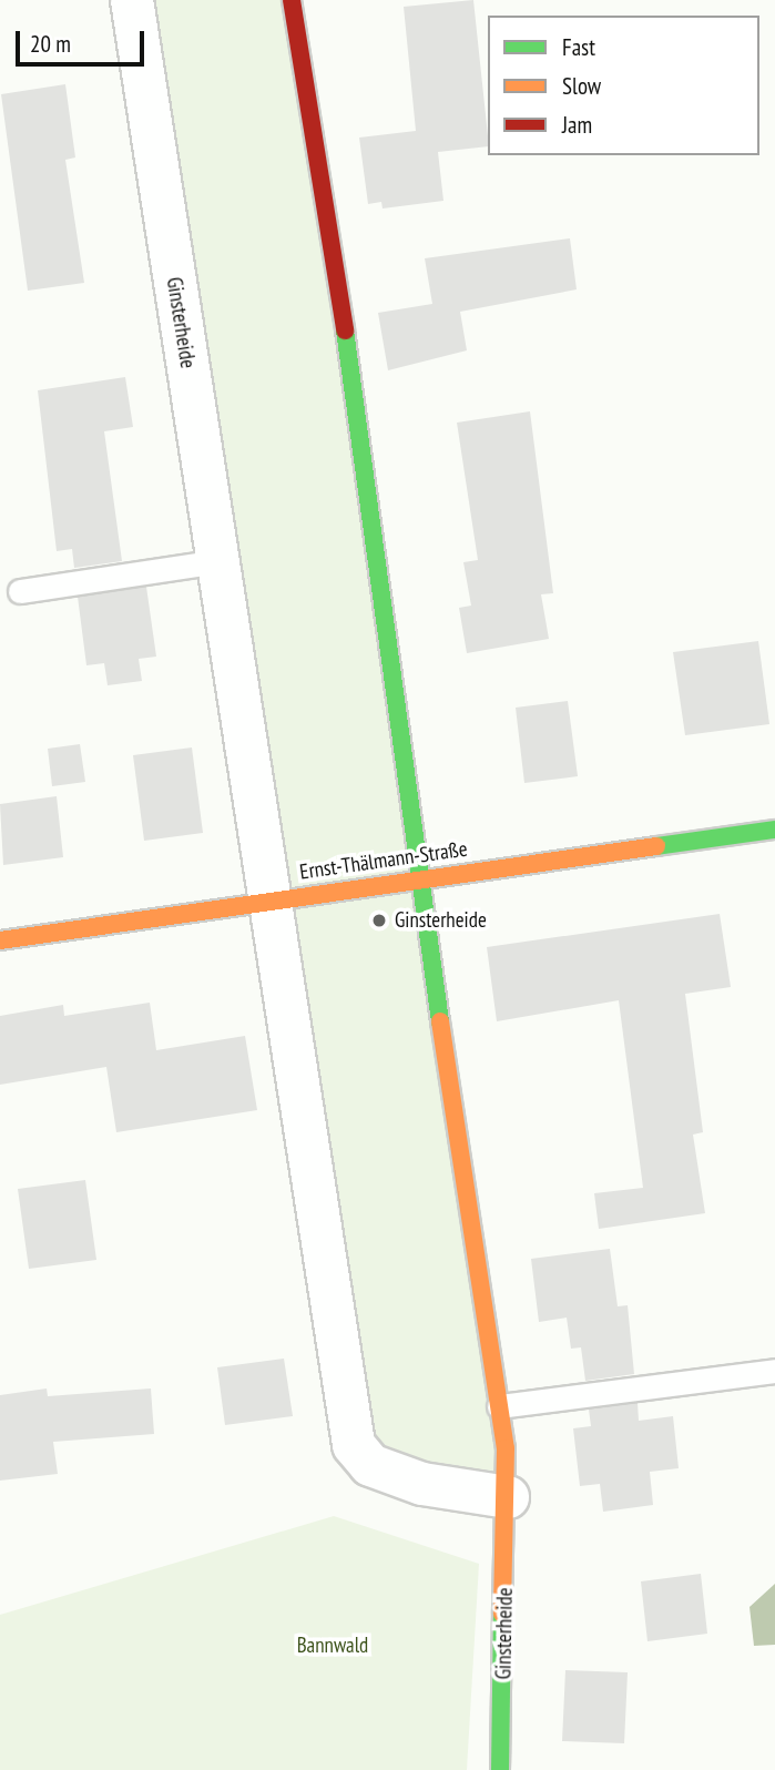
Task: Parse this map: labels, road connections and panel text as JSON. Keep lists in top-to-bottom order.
{
  "streets": {
    "street": ["Ginsterheide", "Ernst-Thälmann-Straße"]
  },
  "crossings": [
    ["Ginsterheide", "Ernst-Thälmann-Straße"]
  ],
  "parks": ["Bannwald"],
  "places": ["Ginsterheide"],
  "legend": ["Fast", "Slow", "Jam"],
  "scale_bar": "20 m"
}
